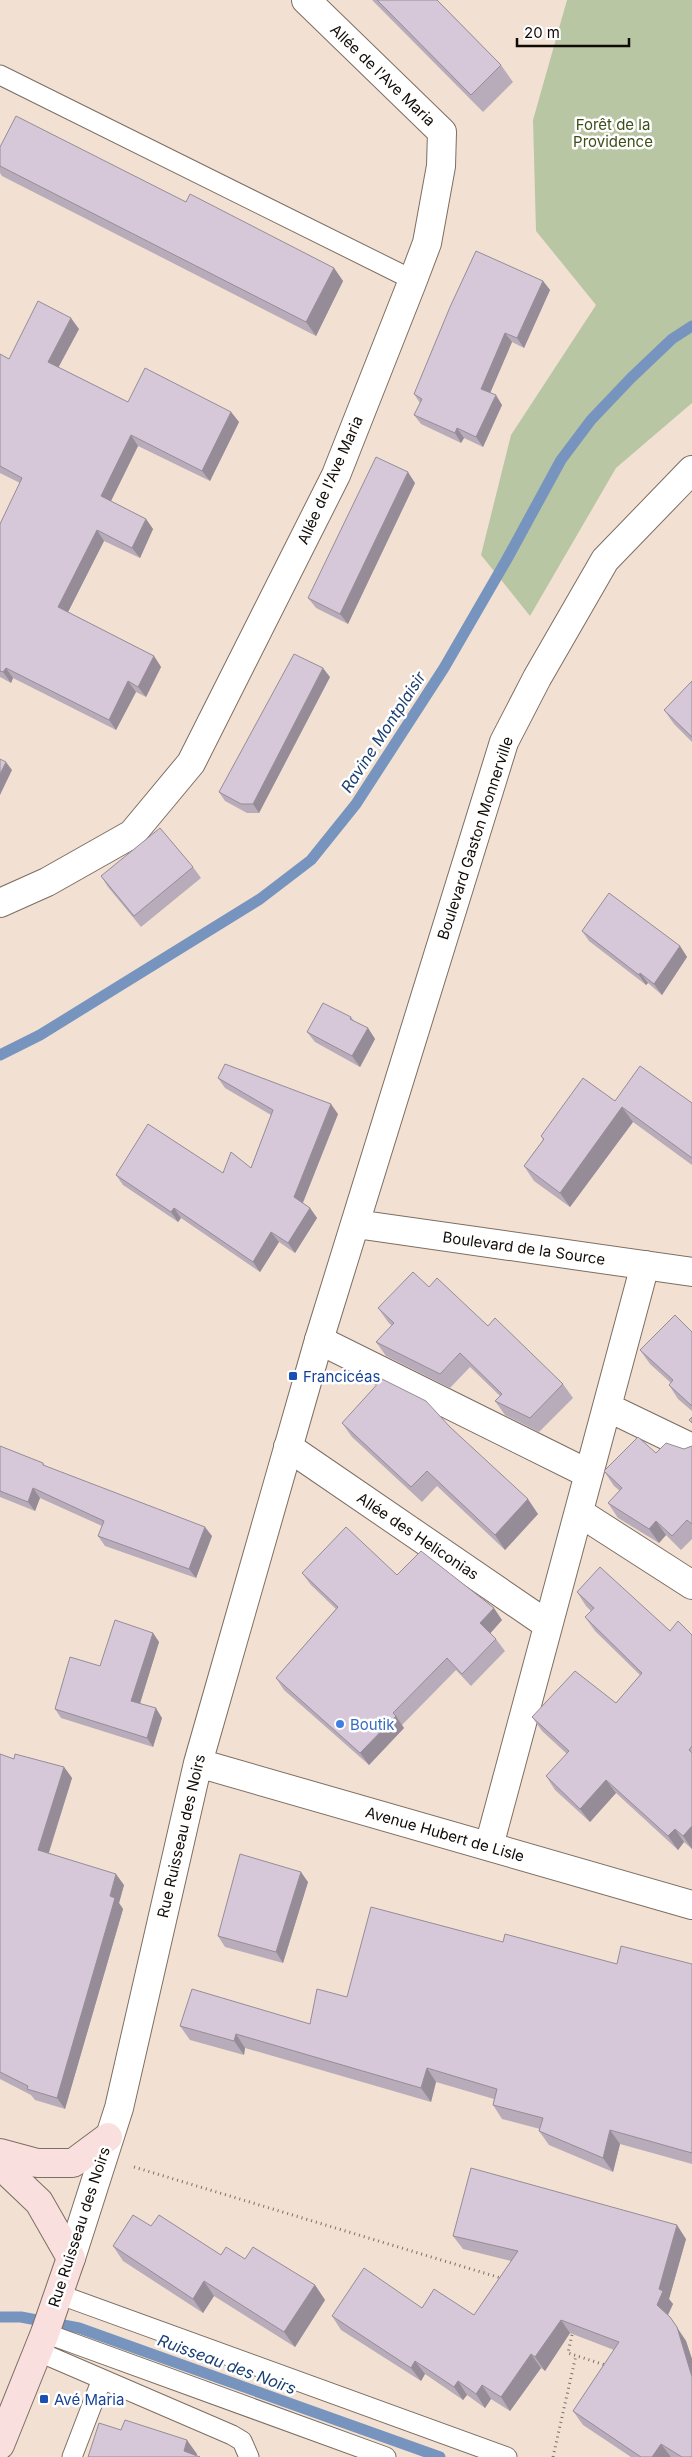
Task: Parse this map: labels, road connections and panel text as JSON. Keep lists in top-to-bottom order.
{
  "streets": {
    "main road": ["Rue Ruisseau des Noirs"],
    "street": [
      "Allée de l'Ave Maria",
      "Boulevard Gaston Monnerville",
      "Boulevard de la Source",
      "Allée des Heliconias",
      "Avenue Hubert de Lisle"
    ]
  },
  "crossings": [
    ["Boulevard Gaston Monnerville", "Boulevard de la Source"],
    ["Boulevard Gaston Monnerville", "Rue Ruisseau des Noirs"],
    ["Boulevard de la Source", "Rue Ruisseau des Noirs"],
    ["Allée des Heliconias", "Rue Ruisseau des Noirs"],
    ["Avenue Hubert de Lisle", "Rue Ruisseau des Noirs"]
  ],
  "water": ["Ravine Montplaisir", "Ruisseau des Noirs"],
  "parks": ["Forêt de la Providence"],
  "places": {
    "transit": ["Francicéas", "Avé Maria"],
    "other": ["Boutik"]
  },
  "scale_bar": "20 m"
}
